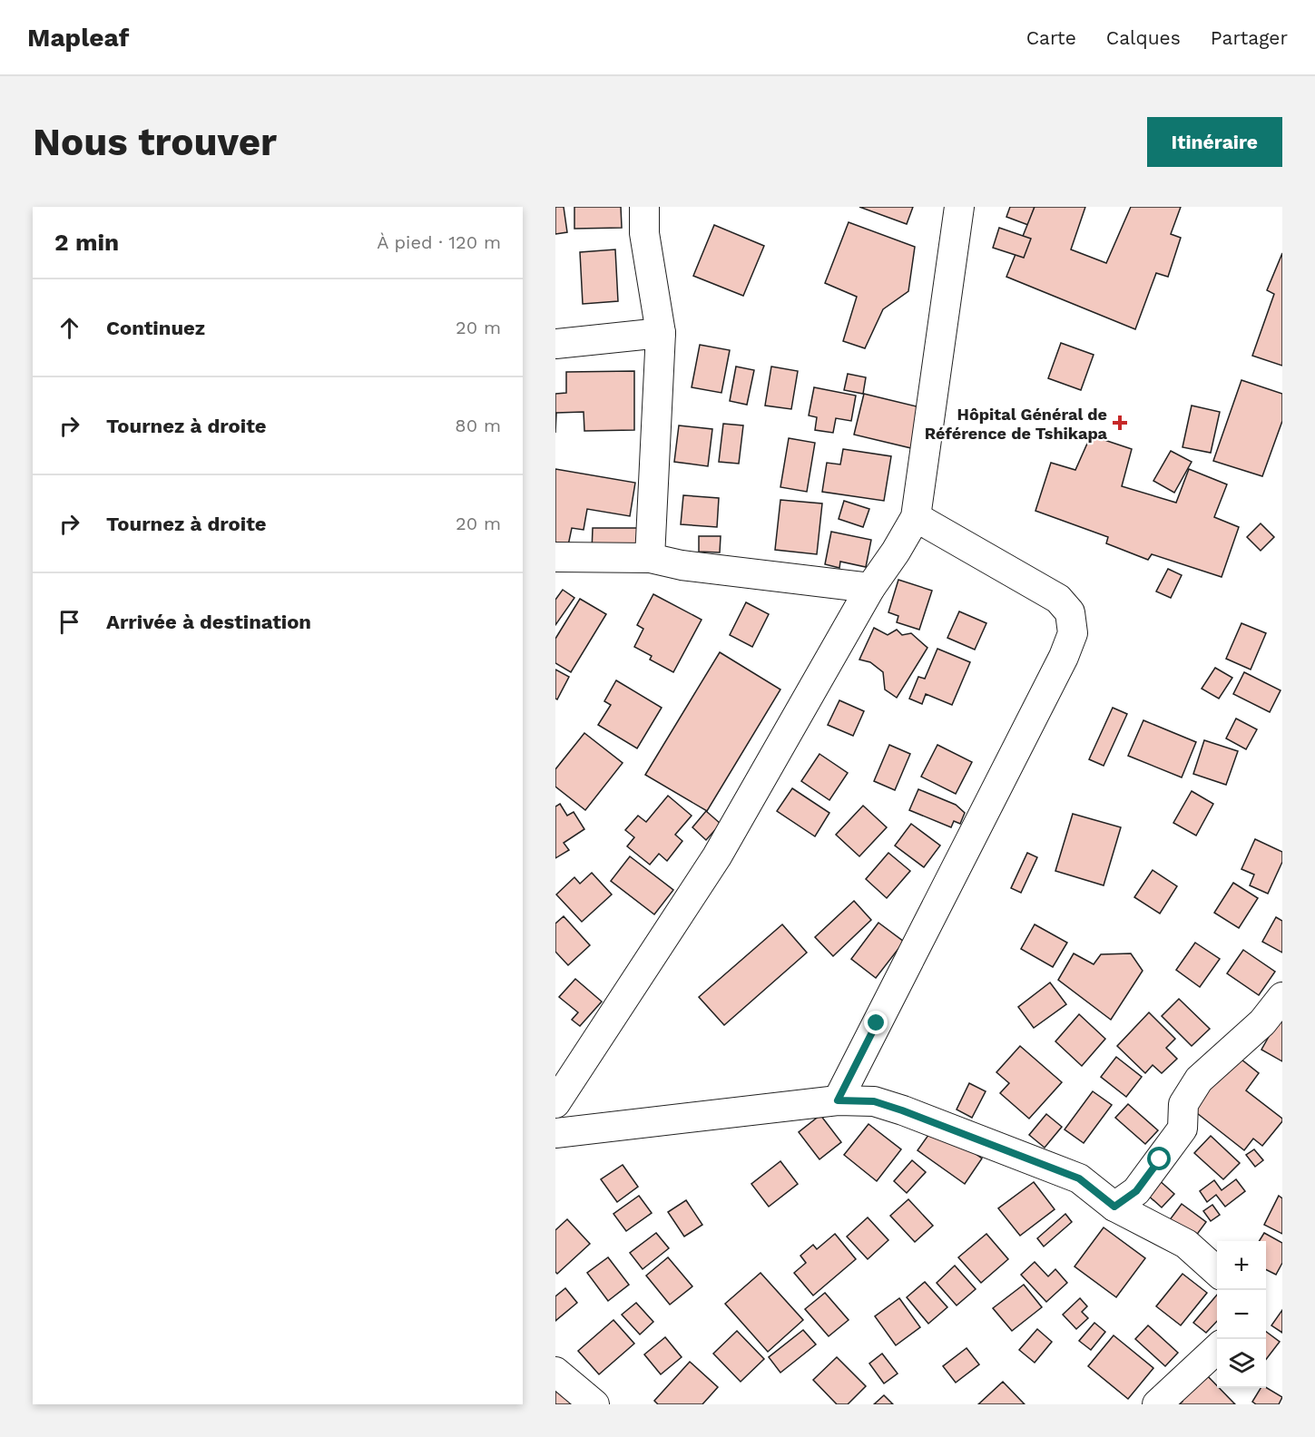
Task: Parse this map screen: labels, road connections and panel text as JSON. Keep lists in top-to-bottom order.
{
  "places": {
    "health": ["Hôpital Général de Référence de Tshikapa"]
  },
  "page": {
    "header": "Mapleaf",
    "nav": ["Carte", "Calques", "Partager"],
    "buttons": "Itinéraire",
    "title": "Nous trouver",
    "heading": ["2 min", "À pied · 120 m"],
    "list": [
      ["Continuez", "20 m"],
      ["Tournez à droite", "80 m"],
      ["Tournez à droite", "20 m"],
      "Arrivée à destination"
    ],
    "map_buttons": ["+", "−"]
  }
}
